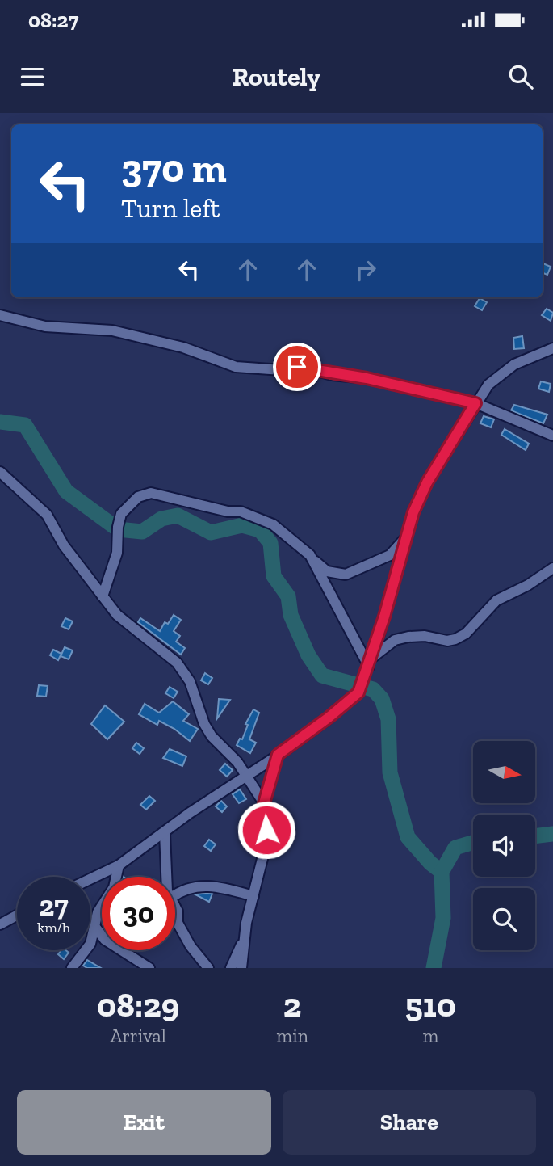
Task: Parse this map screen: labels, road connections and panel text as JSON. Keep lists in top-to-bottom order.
{
  "north": "right",
  "page": {
    "status": "08:27",
    "header": "Routely",
    "turn": ["370 m", "Turn left"],
    "speed": "27 km/h",
    "limit": "30",
    "eta": [
      "08:29",
      "Arrival",
      "2",
      "min",
      "510",
      "m"
    ],
    "buttons": ["Exit", "Share"]
  }
}
